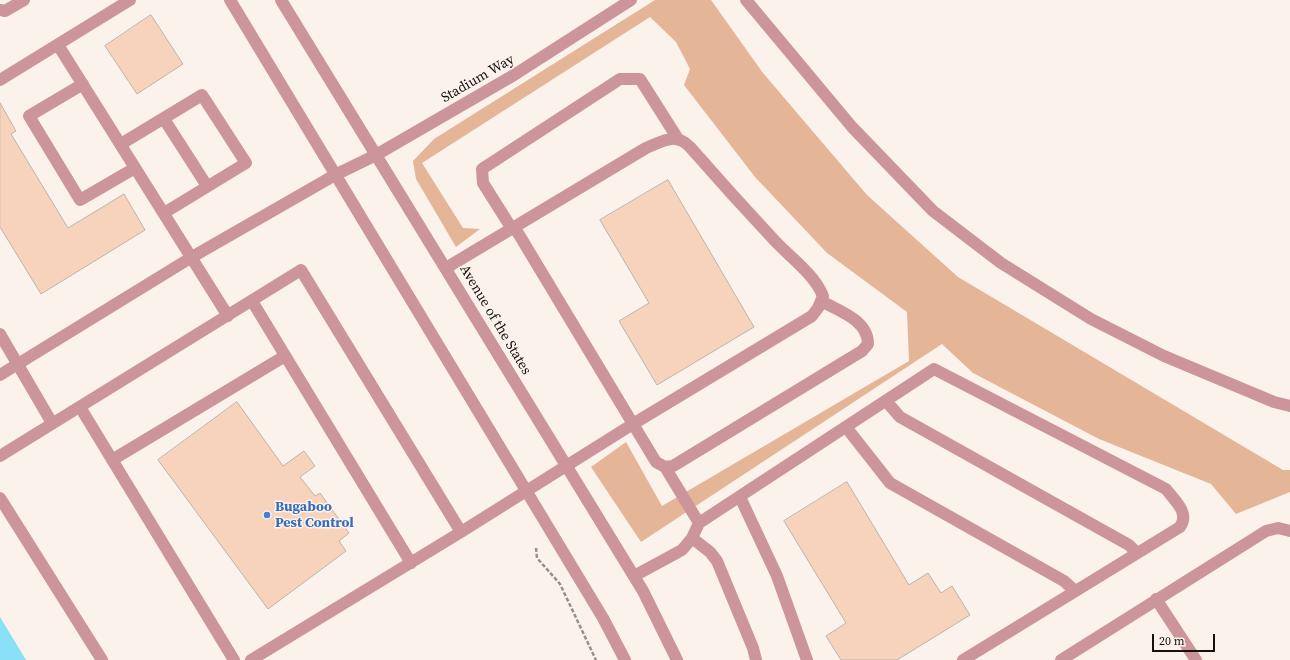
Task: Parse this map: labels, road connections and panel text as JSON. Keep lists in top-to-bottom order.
{
  "streets": {
    "street": ["Stadium Way", "Avenue of the States"]
  },
  "crossings": [
    ["Stadium Way", "Avenue of the States"]
  ],
  "places": ["Bugaboo Pest Control"],
  "scale_bar": "20 m"
}
